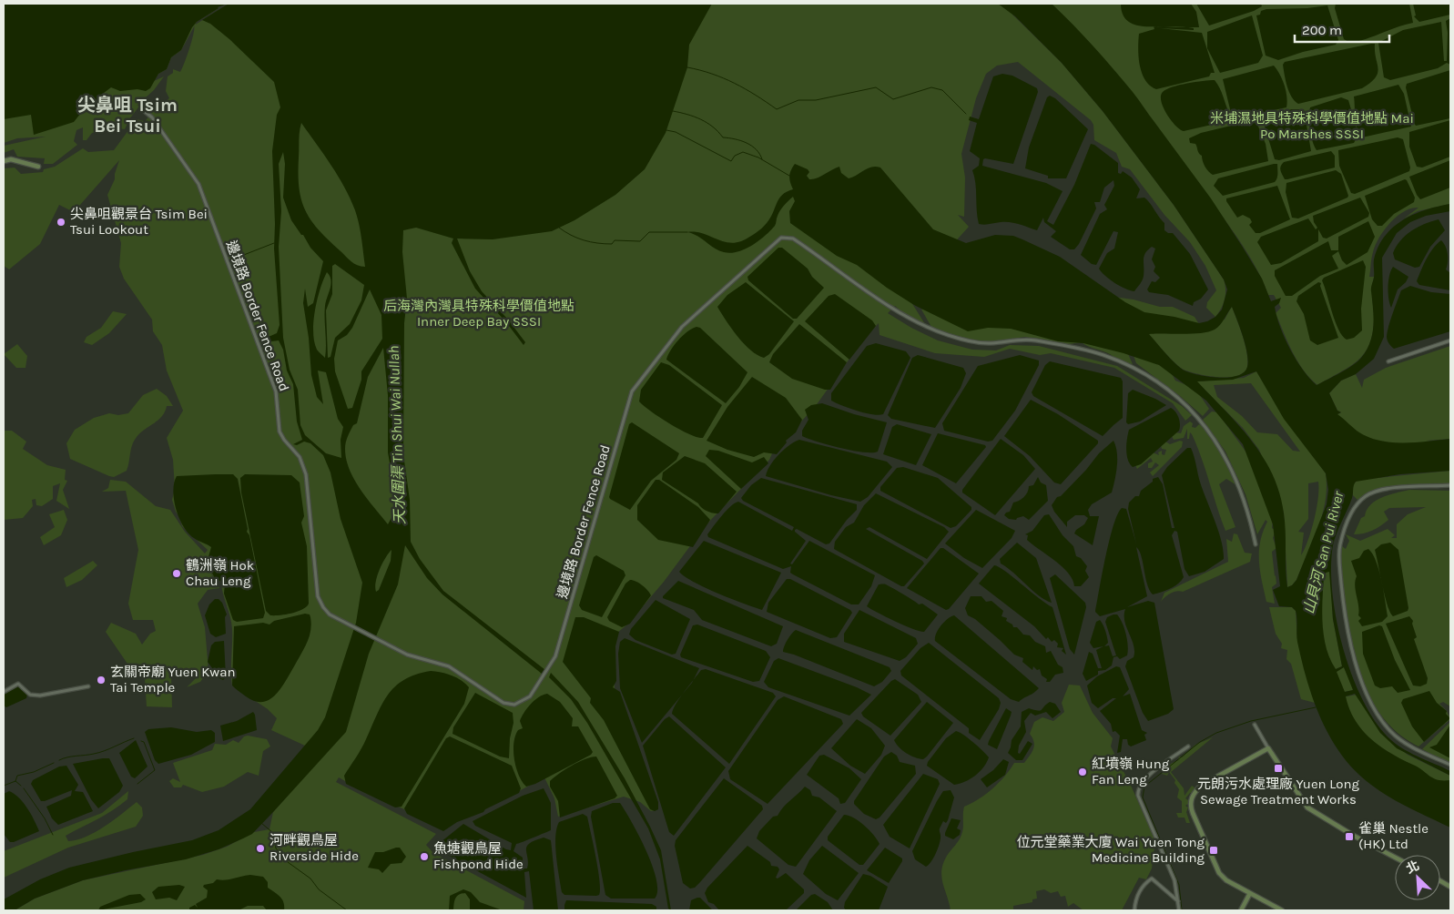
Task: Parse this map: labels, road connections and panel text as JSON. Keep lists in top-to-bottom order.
{
  "streets": {
    "street": ["邊境路 Border Fence Road"]
  },
  "districts": ["尖鼻咀 Tsim Bei Tsui"],
  "water": ["天水圍渠 Tin Shui Wai Nullah", "山貝河 San Pui River"],
  "parks": ["米埔濕地具特殊科學價值地點 Mai Po Marshes SSSI", "后海灣內灣具特殊科學價值地點 Inner Deep Bay SSSI"],
  "places": {
    "other": [
      "尖鼻咀觀景台 Tsim Bei Tsui Lookout",
      "鶴洲嶺 Hok Chau Leng",
      "玄關帝廟 Yuen Kwan Tai Temple",
      "紅墳嶺 Hung Fan Leng",
      "河畔觀鳥屋 Riverside Hide",
      "魚塘觀鳥屋 Fishpond Hide"
    ],
    "transit": ["元朗污水處理廠 Yuen Long Sewage Treatment Works", "雀巢 Nestle (HK) Ltd", "位元堂藥業大廈 Wai Yuen Tong Medicine Building"]
  },
  "scale_bar": "200 m",
  "north": "top left"
}
